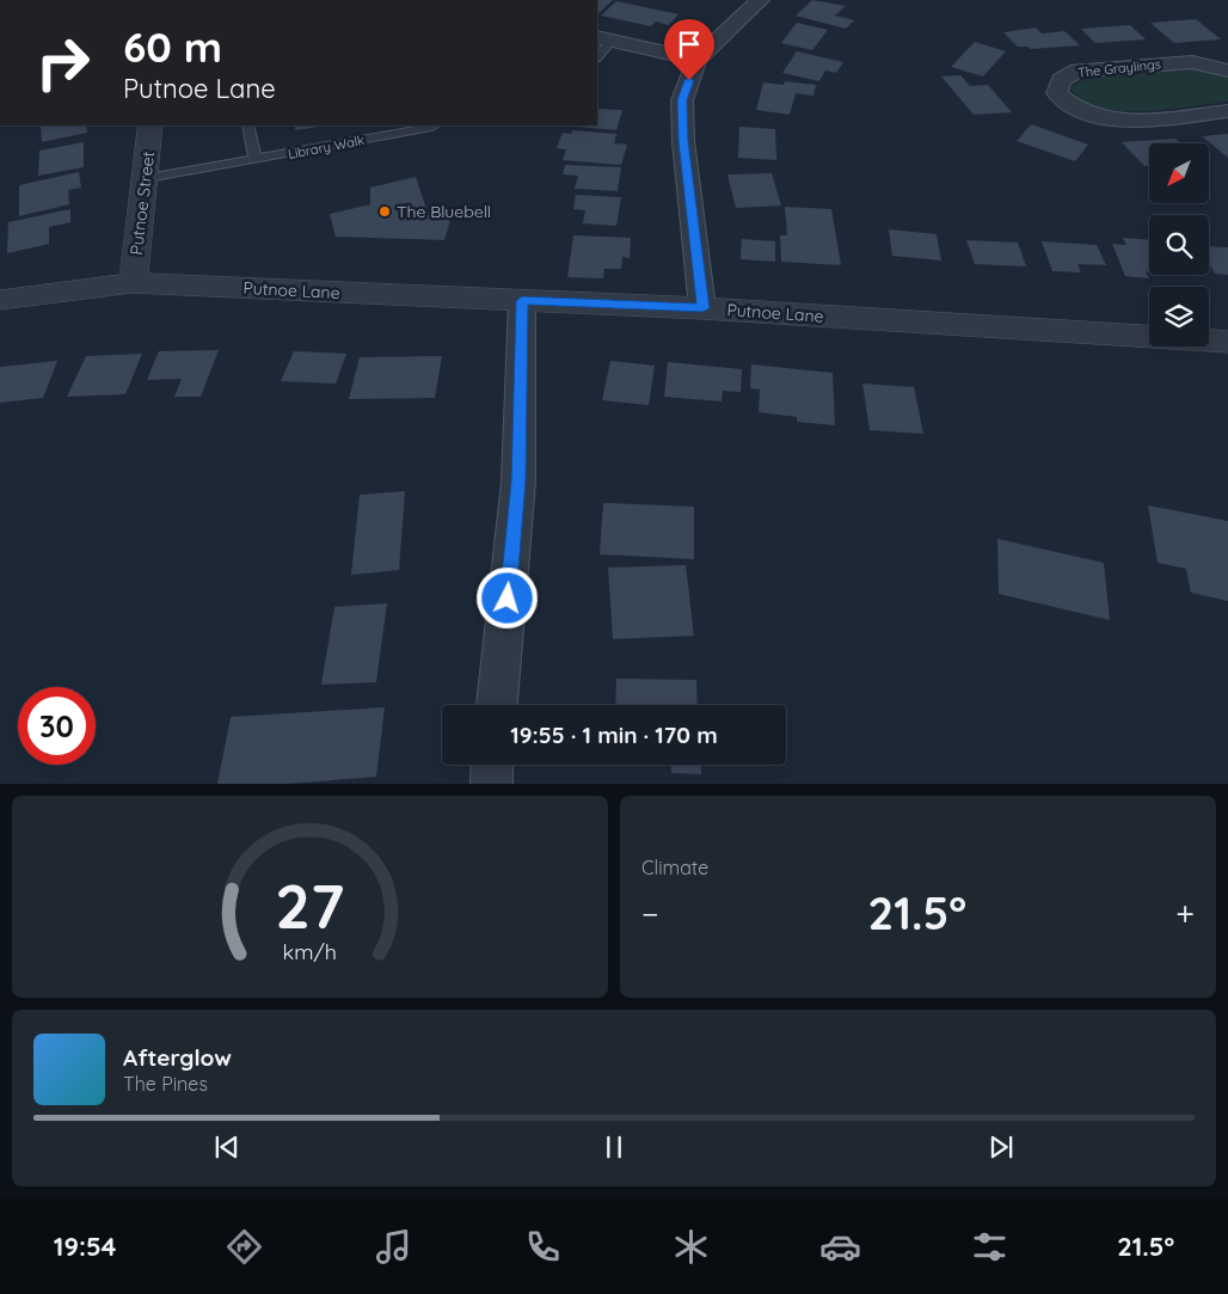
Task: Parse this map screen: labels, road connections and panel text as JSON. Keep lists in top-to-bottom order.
{
  "streets": {
    "street": ["The Graylings", "Putnoe Street", "Putnoe Lane"],
    "lane": ["Library Walk"]
  },
  "crossings": [
    ["Library Walk", "Putnoe Street"],
    ["Putnoe Street", "Putnoe Lane"]
  ],
  "places": ["The Bluebell"],
  "north": "bottom left",
  "page": {
    "turn": ["60 m", "Putnoe Lane"],
    "limit": "30",
    "trip": "19:55 · 1 min · 170 m",
    "tile": "Climate",
    "heat": ["−", "21.5°", "+"],
    "song": ["Afterglow", "The Pines"],
    "tabs": ["19:54", "21.5°"],
    "gauge": ["27", "km/h"]
  }
}
